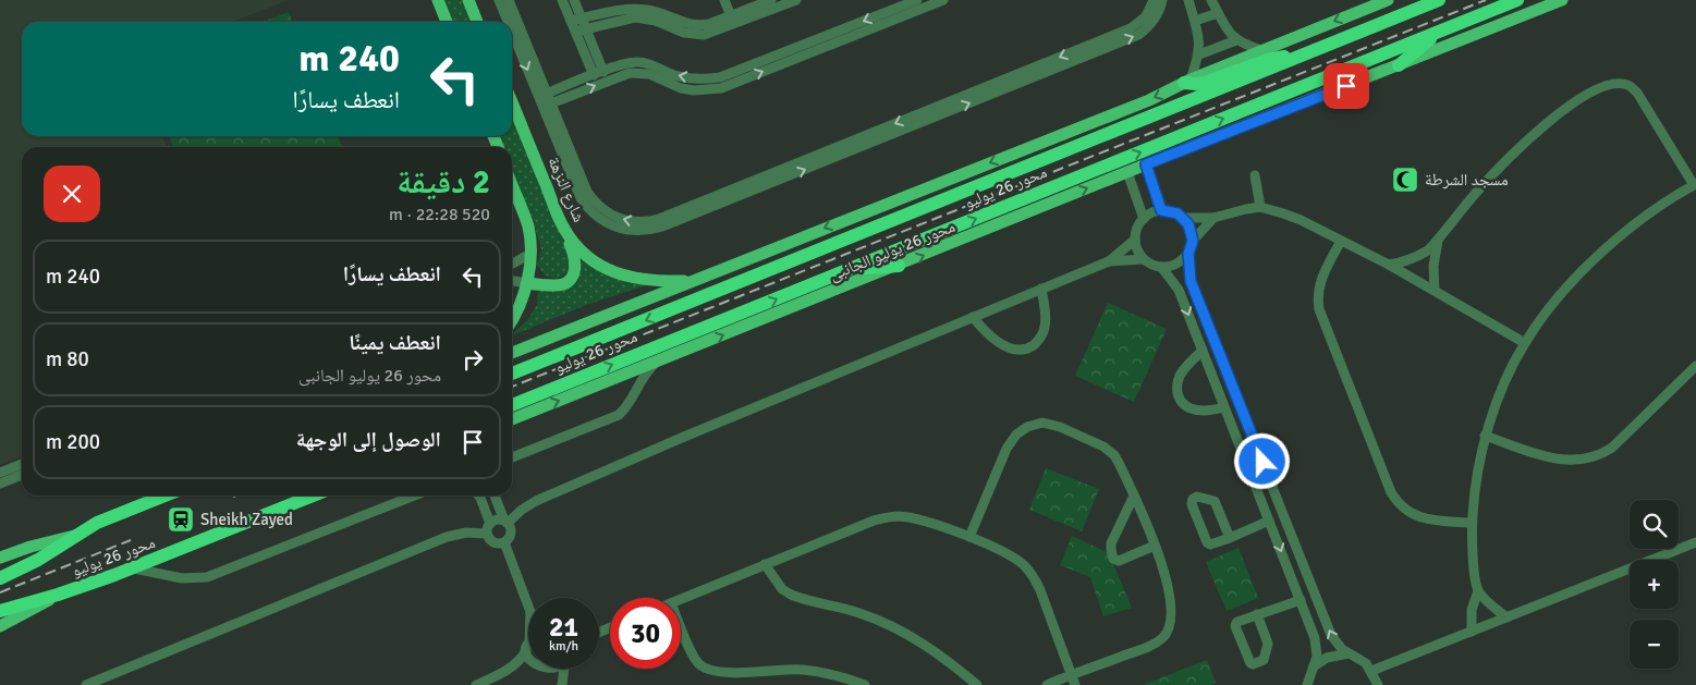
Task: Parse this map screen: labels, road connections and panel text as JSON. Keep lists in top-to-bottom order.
{
  "streets": {
    "highway": ["محور 26 يوليو"],
    "main road": ["شارع النزهة", "محور 26 يوليو الجانبى"]
  },
  "places": {
    "mosque": ["مسجد الشرطة"],
    "station": ["Sheikh Zayed"]
  },
  "page": {
    "turn": ["240 m", "انعطف يسارًا"],
    "heading": ["2 دقيقة", "520 m · 22:28"],
    "list": [
      {
        "name": "انعطف يسارًا",
        "value": "240 m"
      },
      {
        "name": "انعطف يمينًا",
        "note": "محور 26 يوليو الجانبى",
        "value": "80 m"
      },
      {
        "name": "الوصول إلى الوجهة",
        "value": "200 m"
      }
    ],
    "map_buttons": ["+", "−"],
    "speed": "21 km/h",
    "limit": "30"
  }
}
